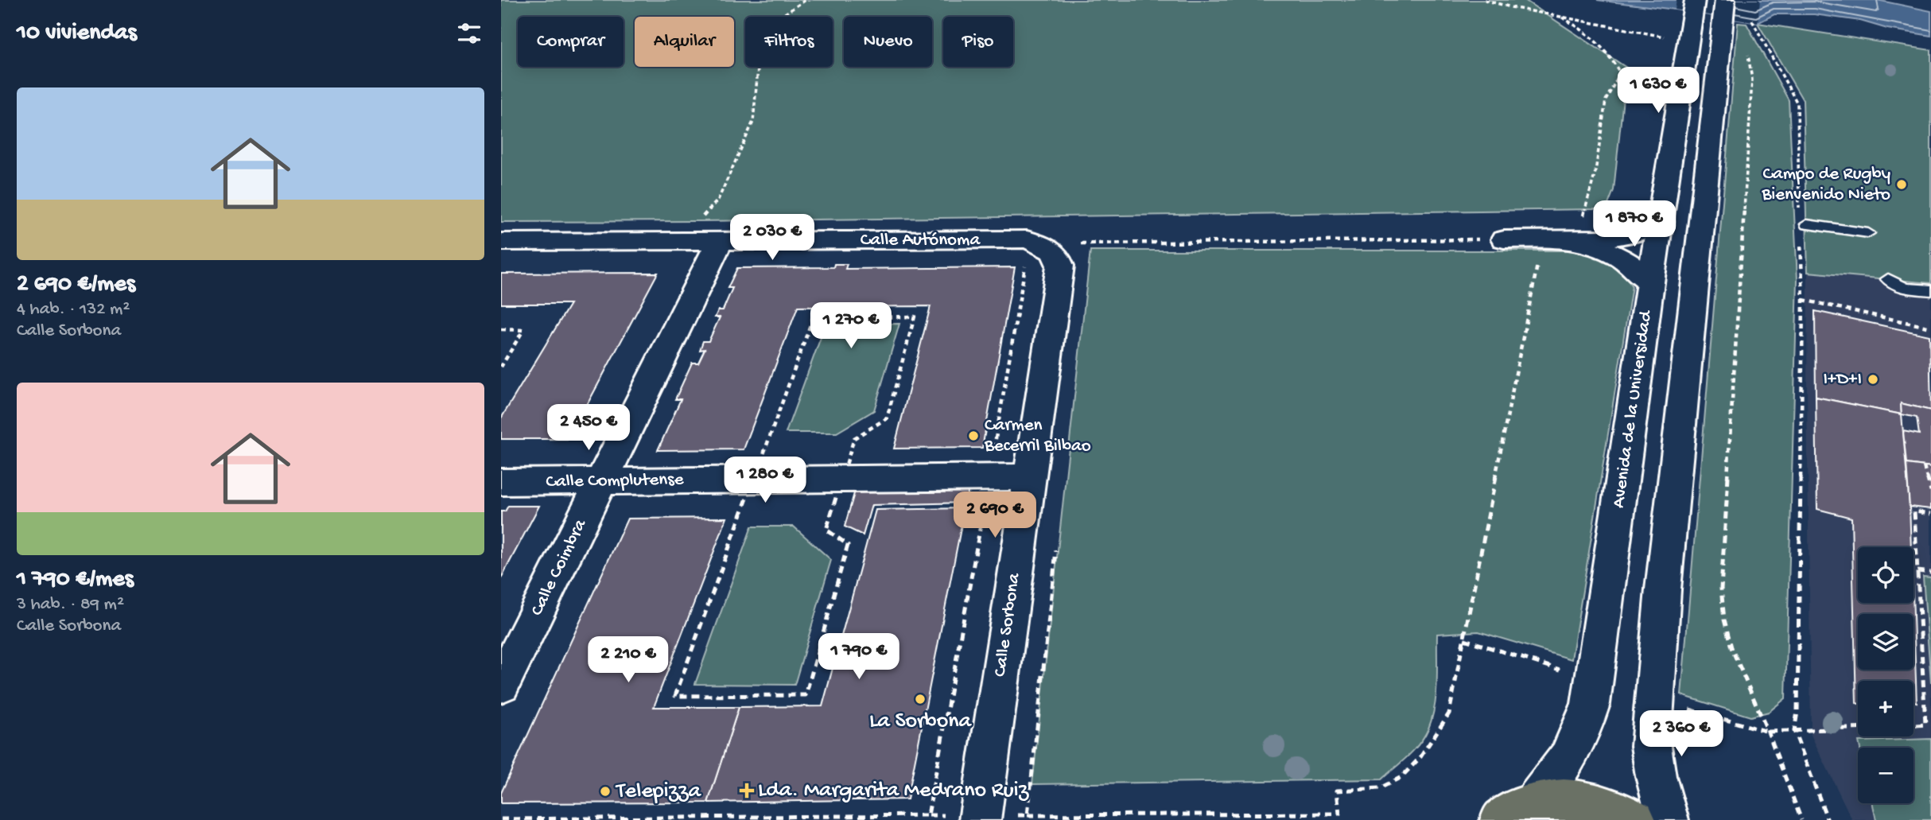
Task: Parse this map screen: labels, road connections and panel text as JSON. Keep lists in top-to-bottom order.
{
  "streets": {
    "street": [
      "Calle Autónoma",
      "Avenida de la Universidad",
      "Calle Complutense",
      "Calle Coimbra",
      "Calle Sorbona"
    ]
  },
  "crossings": [
    ["Calle Autónoma", "Calle Coimbra"],
    ["Calle Autónoma", "Calle Sorbona"],
    ["Calle Complutense", "Calle Coimbra"],
    ["Calle Complutense", "Calle Sorbona"]
  ],
  "places": {
    "other": [
      "Campo de Rugby Bienvenido Nieto",
      "I+D+I",
      "Carmen Becerril Bilbao",
      "La Sorbona",
      "Telepizza"
    ],
    "health": ["Lda. Margarita Medrano Ruiz"]
  },
  "page": {
    "heading": "10 viviendas",
    "chip": [
      "Comprar",
      "Alquilar",
      "Filtros",
      "Nuevo",
      "Piso"
    ],
    "list": [
      {
        "name": "2 690 €/mes",
        "note": "4 hab. · 132 m² · Calle Sorbona"
      },
      {
        "name": "1 790 €/mes",
        "note": "3 hab. · 89 m² · Calle Sorbona"
      }
    ],
    "price": [
      "1 630 €",
      "1 870 €",
      "2 030 €",
      "1 270 €",
      "2 450 €",
      "1 280 €",
      "2 690 €",
      "1 790 €",
      "2 210 €",
      "2 360 €"
    ],
    "map_buttons": ["+", "−"]
  }
}
